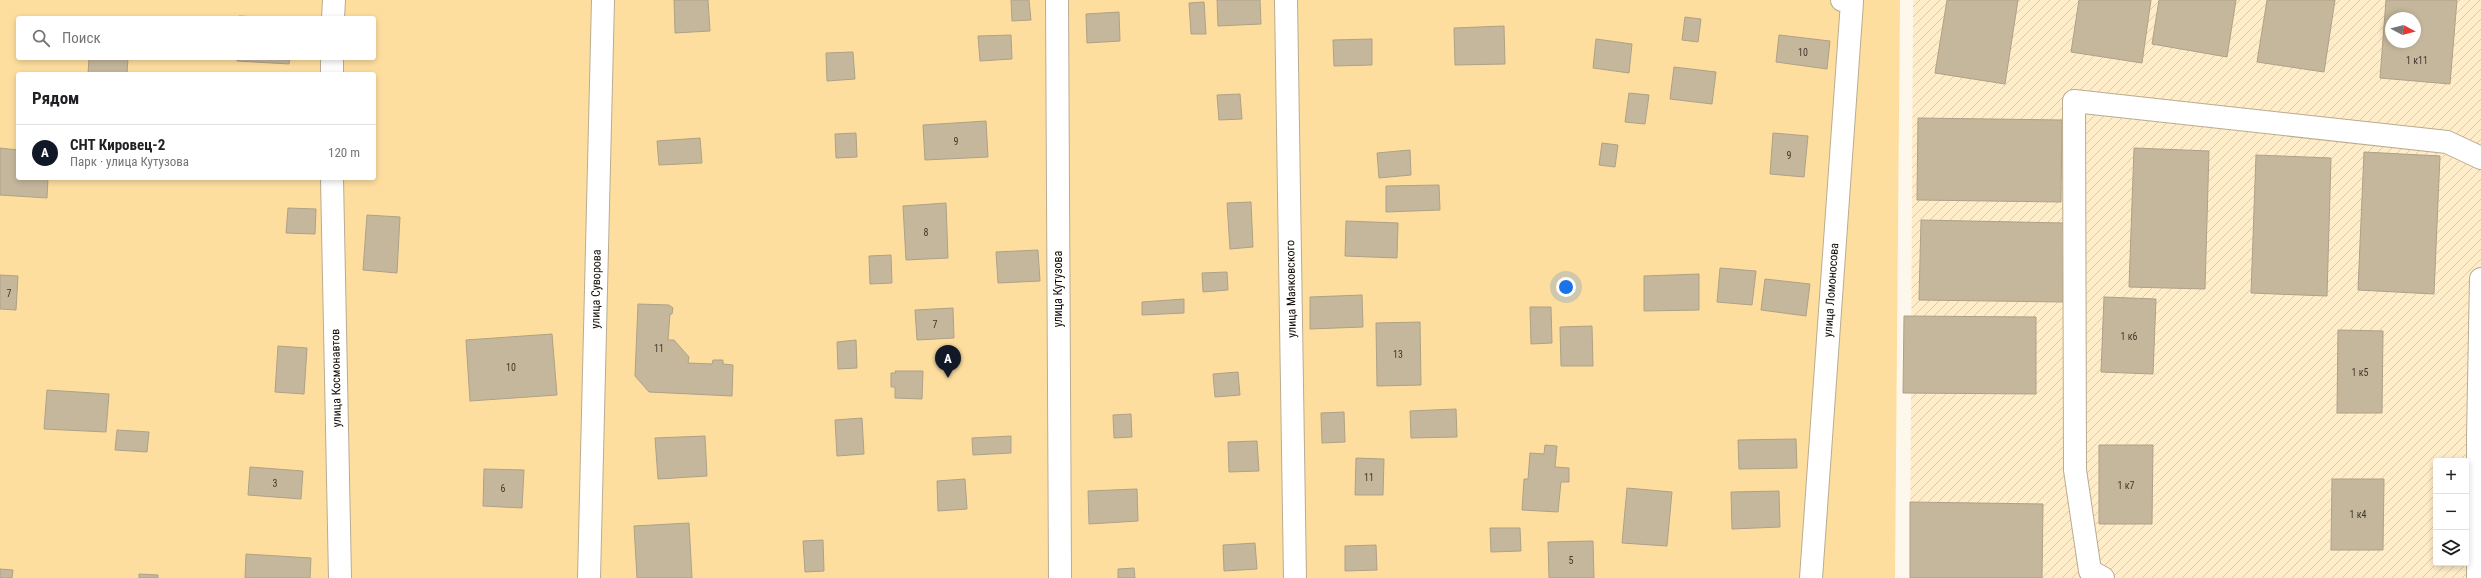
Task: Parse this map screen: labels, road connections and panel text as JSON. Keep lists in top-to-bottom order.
{
  "streets": {
    "street": [
      "улица Суворова",
      "улица Кутузова",
      "улица Маяковского",
      "улица Ломоносова",
      "улица Космонавтов"
    ]
  },
  "house_numbers": [
    "10",
    "1 к11",
    "9",
    "9",
    "8",
    "7",
    "7",
    "1 к6",
    "11",
    "13",
    "10",
    "1 к5",
    "11",
    "3",
    "1 к7",
    "6",
    "1 к4",
    "5"
  ],
  "north": "right",
  "page": {
    "search": "Поиск",
    "heading": "Рядом",
    "list": [
      {
        "mark": "A",
        "name": "СНТ Кировец-2",
        "note": "Парк · улица Кутузова",
        "value": "120 m"
      }
    ],
    "pins": "A",
    "map_buttons": ["+", "−"]
  }
}
